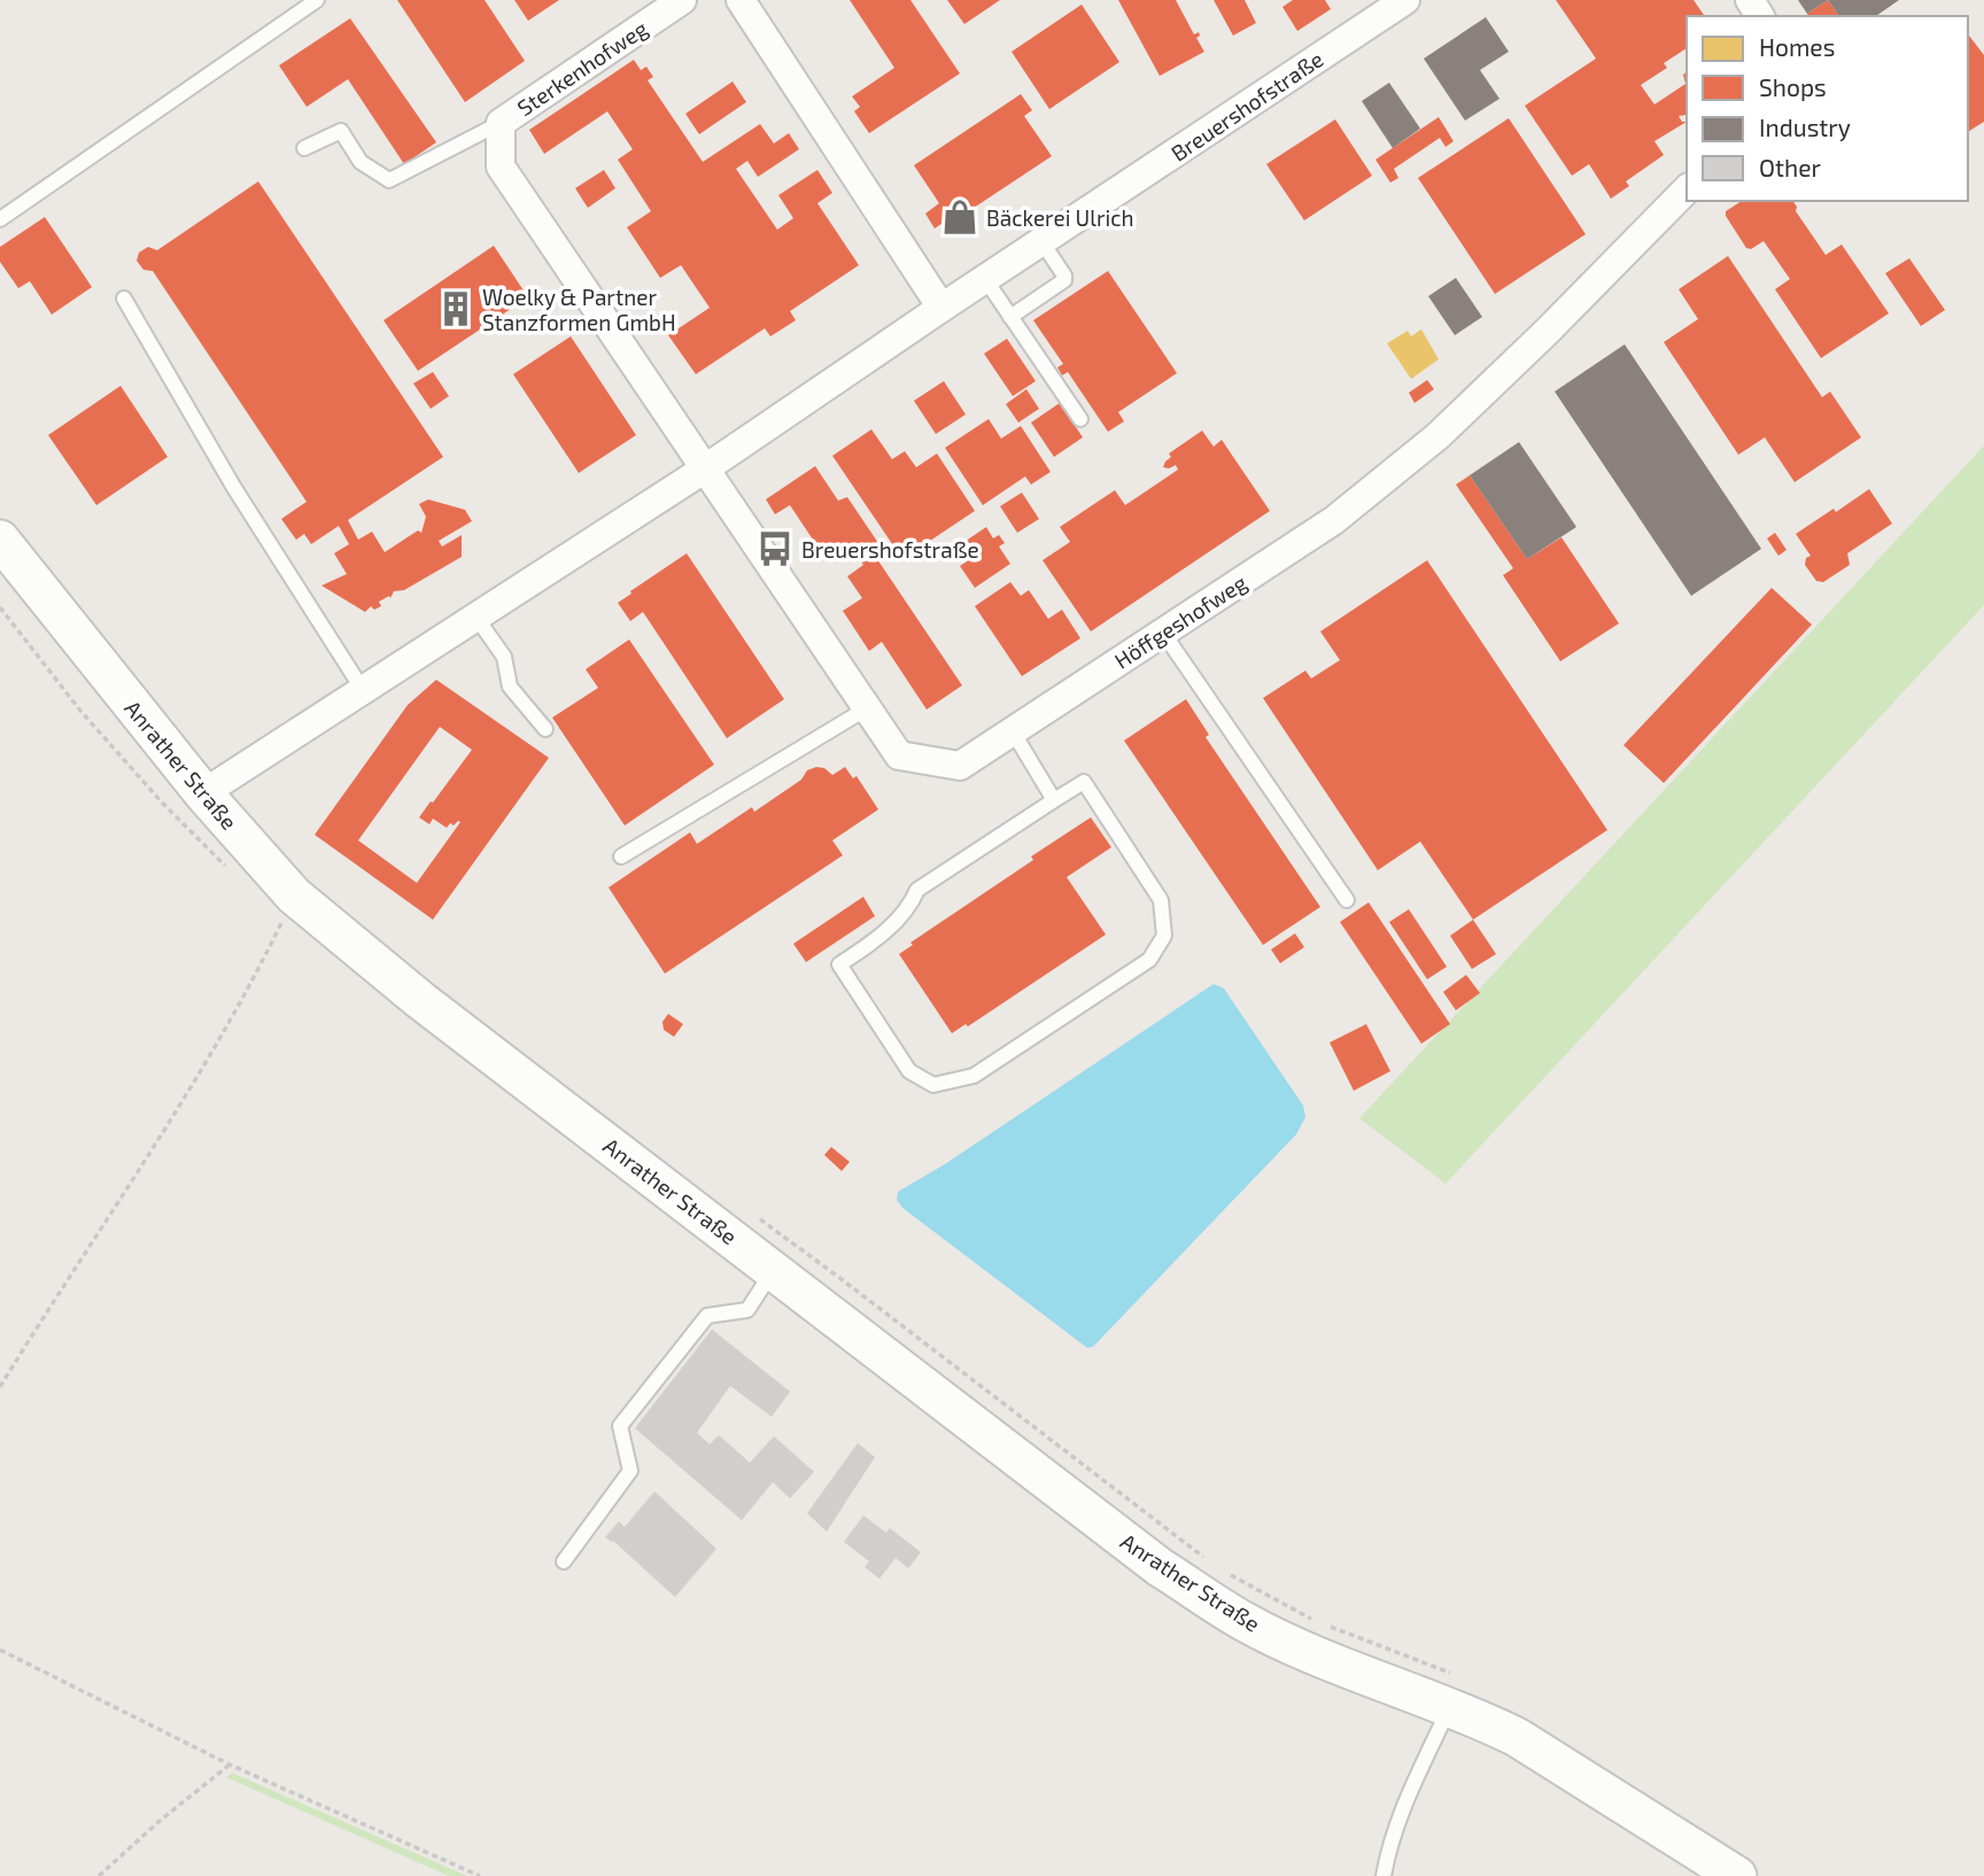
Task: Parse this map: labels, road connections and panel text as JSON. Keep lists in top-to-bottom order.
{
  "streets": {
    "main road": ["Anrather Straße"],
    "street": ["Sterkenhofweg", "Breuershofstraße", "Höffgeshofweg"]
  },
  "crossings": [
    ["Sterkenhofweg", "Breuershofstraße"],
    ["Sterkenhofweg", "Höffgeshofweg"],
    ["Breuershofstraße", "Höffgeshofweg"],
    ["Breuershofstraße", "Anrather Straße"]
  ],
  "places": {
    "shop": ["Bäckerei Ulrich"],
    "building": ["Woelky & Partner Stanzformen GmbH"],
    "bus stop": ["Breuershofstraße"]
  },
  "legend": [
    "Homes",
    "Shops",
    "Industry",
    "Other"
  ]
}
